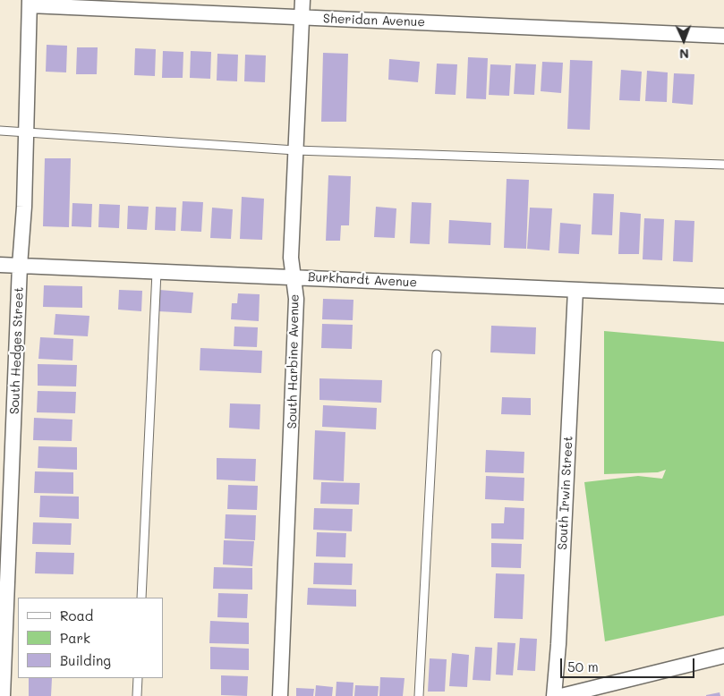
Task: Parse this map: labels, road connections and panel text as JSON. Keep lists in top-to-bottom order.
{
  "streets": {
    "street": [
      "Sheridan Avenue",
      "Burkhardt Avenue",
      "South Hedges Street",
      "South Harbine Avenue",
      "South Irwin Street"
    ]
  },
  "crossings": [
    ["Sheridan Avenue", "South Hedges Street"],
    ["Sheridan Avenue", "South Harbine Avenue"],
    ["Burkhardt Avenue", "South Hedges Street"],
    ["Burkhardt Avenue", "South Harbine Avenue"],
    ["Burkhardt Avenue", "South Irwin Street"]
  ],
  "legend": ["Road", "Park", "Building"],
  "scale_bar": "50 m",
  "north": "bottom"
}
